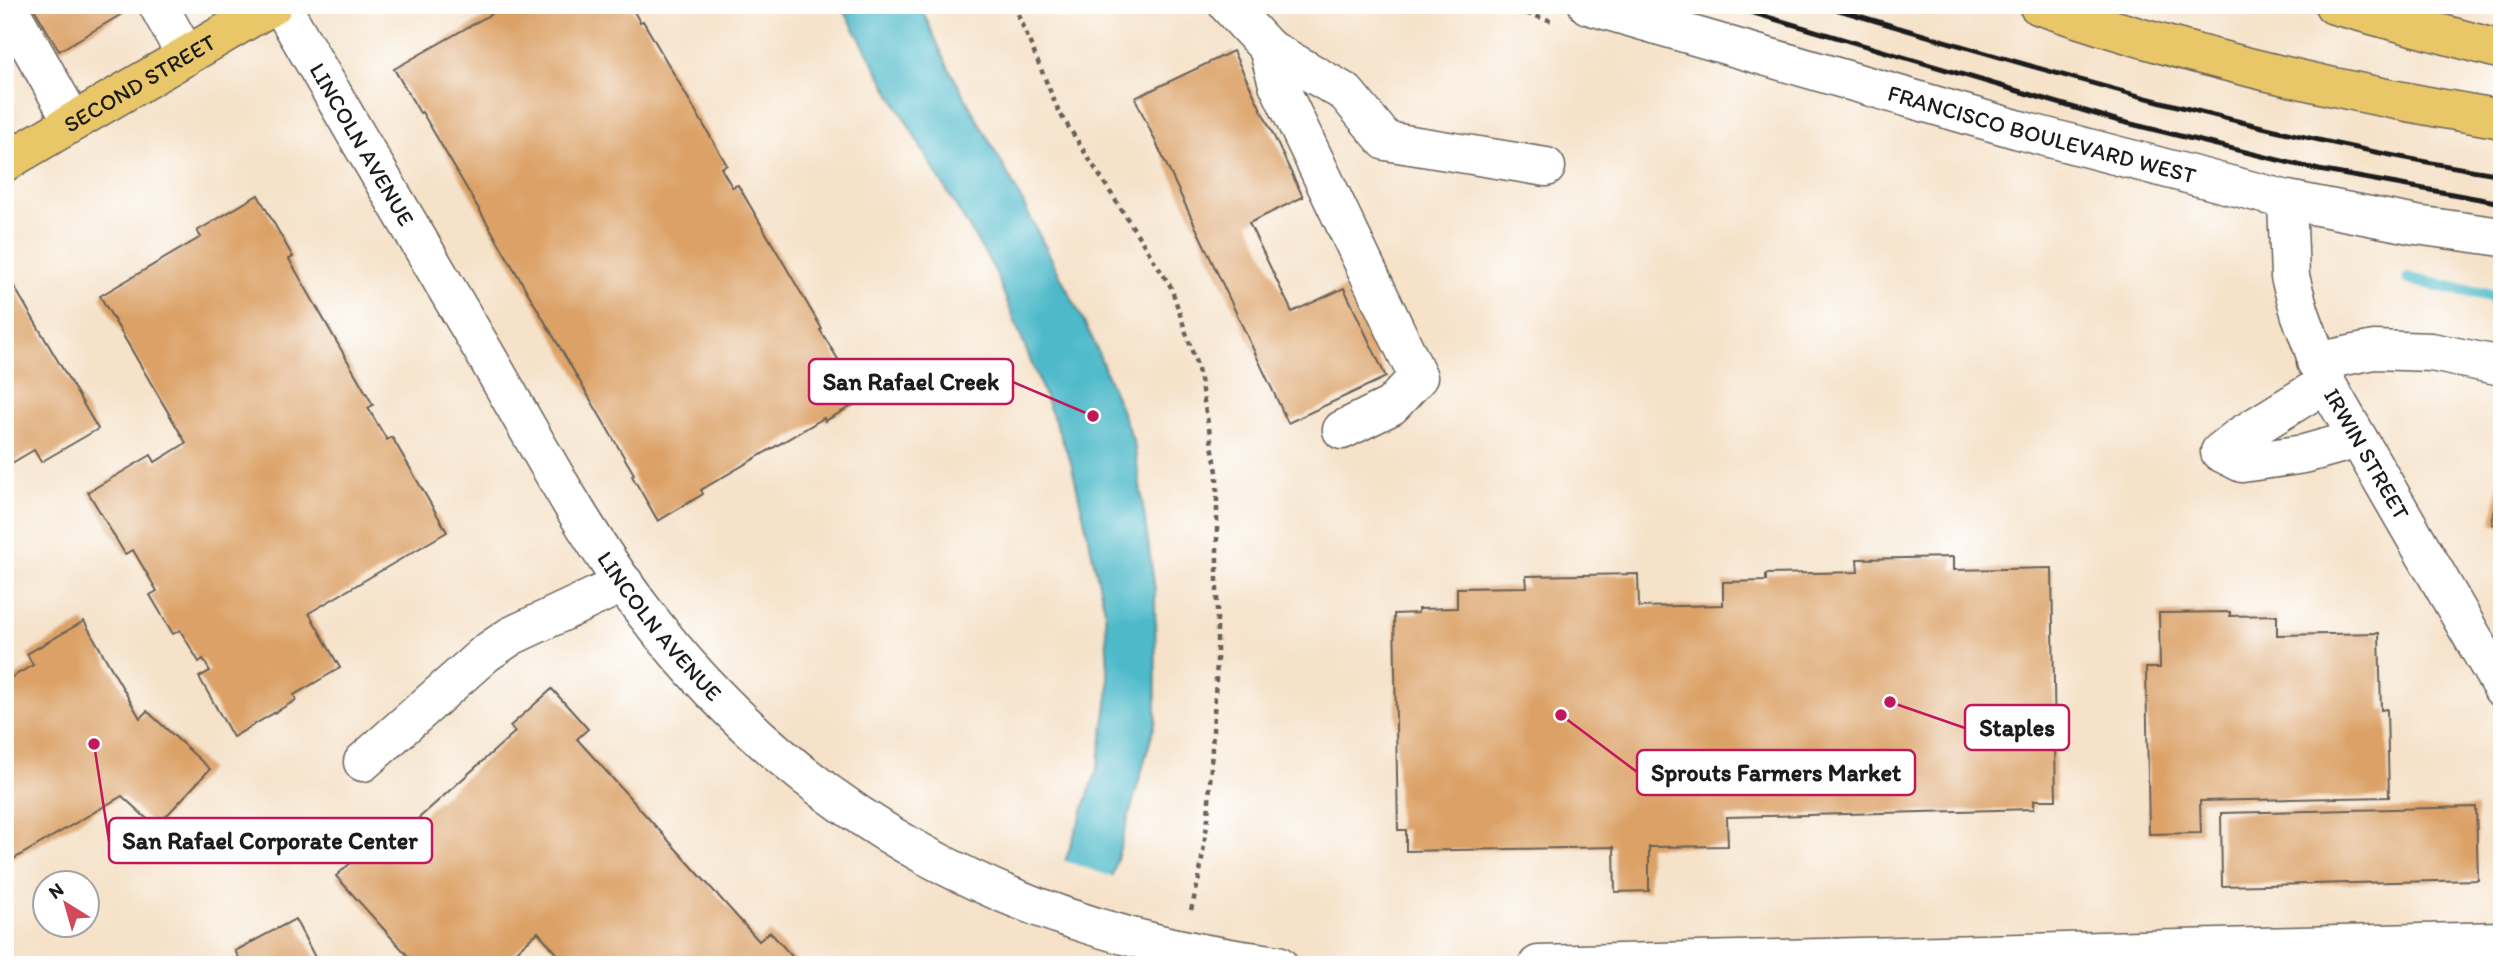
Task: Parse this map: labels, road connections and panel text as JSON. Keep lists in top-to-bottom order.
{
  "streets": {
    "main road": ["SECOND STREET"],
    "street": ["FRANCISCO BOULEVARD WEST", "LINCOLN AVENUE", "IRWIN STREET"]
  },
  "crossings": [
    ["FRANCISCO BOULEVARD WEST", "IRWIN STREET"]
  ],
  "places": [
    "San Rafael Creek",
    "Staples",
    "Sprouts Farmers Market",
    "San Rafael Corporate Center"
  ],
  "north": "top left"
}
